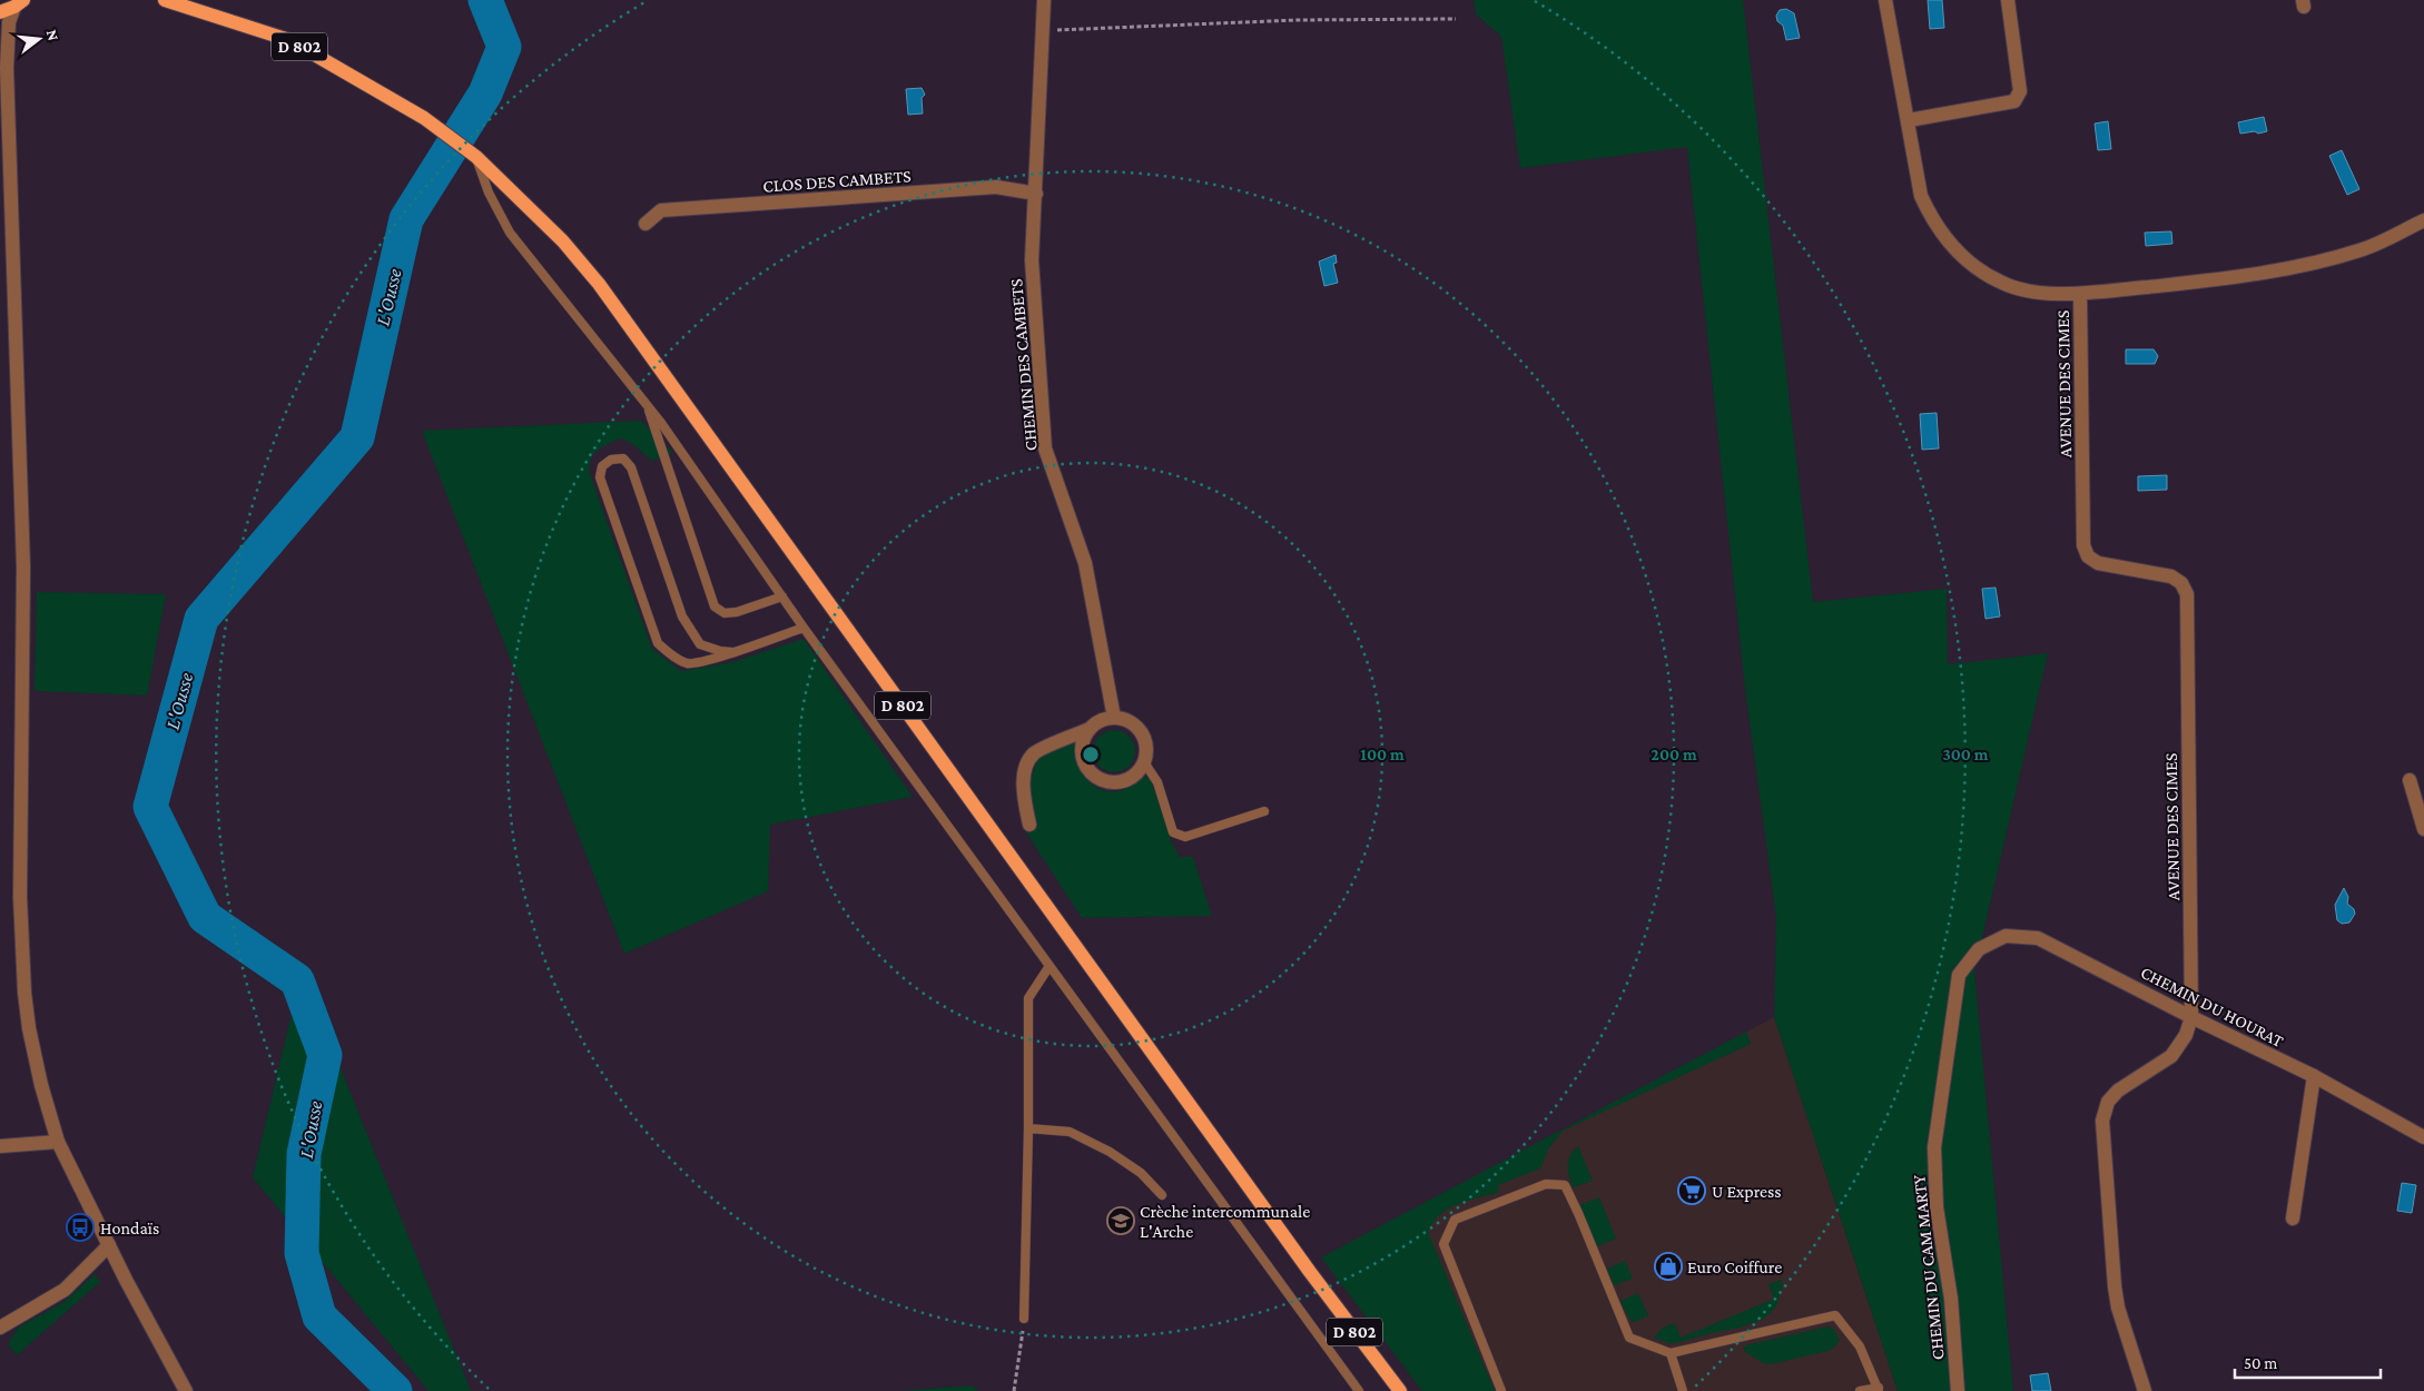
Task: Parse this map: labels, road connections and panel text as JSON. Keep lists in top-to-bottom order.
{
  "streets": {
    "main road": ["D 802"],
    "street": [
      "CLOS DES CAMBETS",
      "CHEMIN DES CAMBETS",
      "AVENUE DES CIMES",
      "CHEMIN DU HOURAT",
      "CHEMIN DU CAM MARTY"
    ]
  },
  "crossings": [
    ["CLOS DES CAMBETS", "CHEMIN DES CAMBETS"],
    ["AVENUE DES CIMES", "CHEMIN DU HOURAT"],
    ["CHEMIN DU HOURAT", "CHEMIN DU CAM MARTY"]
  ],
  "water": ["L'Ousse"],
  "places": {
    "supermarket": ["U Express"],
    "school or university": ["Crèche intercommunale L'Arche"],
    "bus stop": ["Hondaïs"],
    "shop": ["Euro Coiffure"]
  },
  "scale_bar": "50 m",
  "north": "right",
  "rings": ["100 m", "200 m", "300 m"]
}
